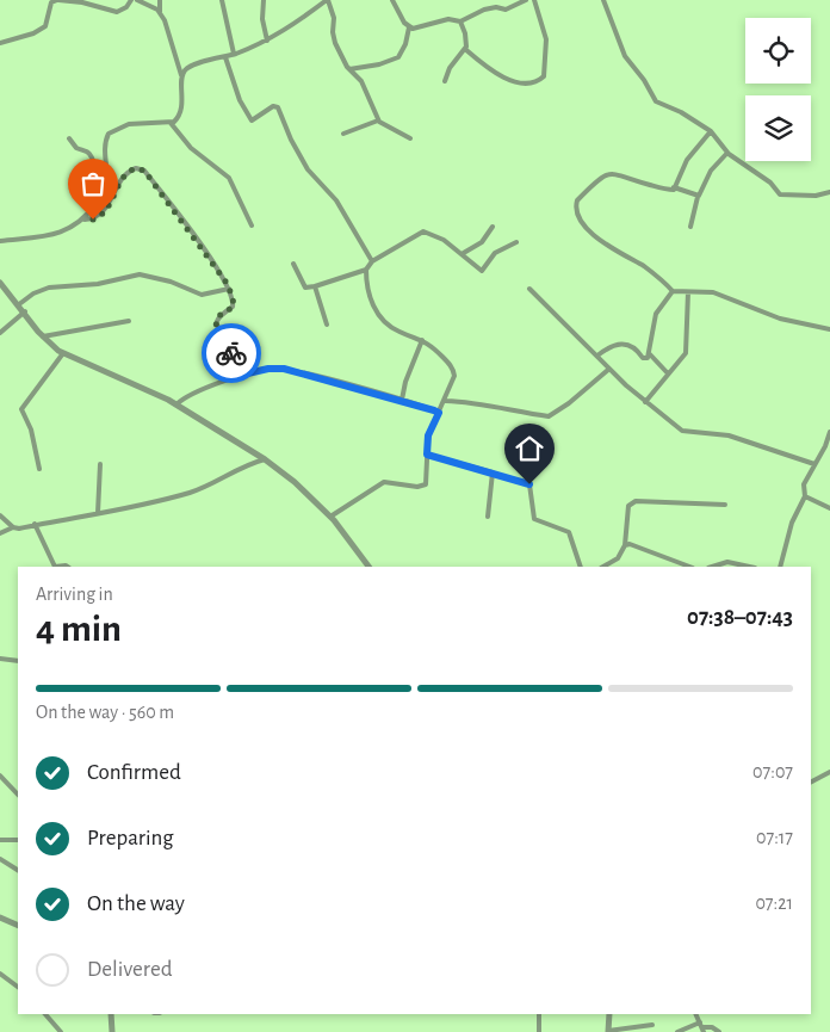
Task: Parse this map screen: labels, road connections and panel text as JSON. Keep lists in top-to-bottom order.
{
  "page": {
    "heading": ["4 min", "Arriving in", "07:38–07:43"],
    "bar": "On the way · 560 m",
    "list": [
      ["Confirmed", "07:07"],
      ["Preparing", "07:17"],
      ["On the way", "07:21"],
      "Delivered"
    ]
  }
}
